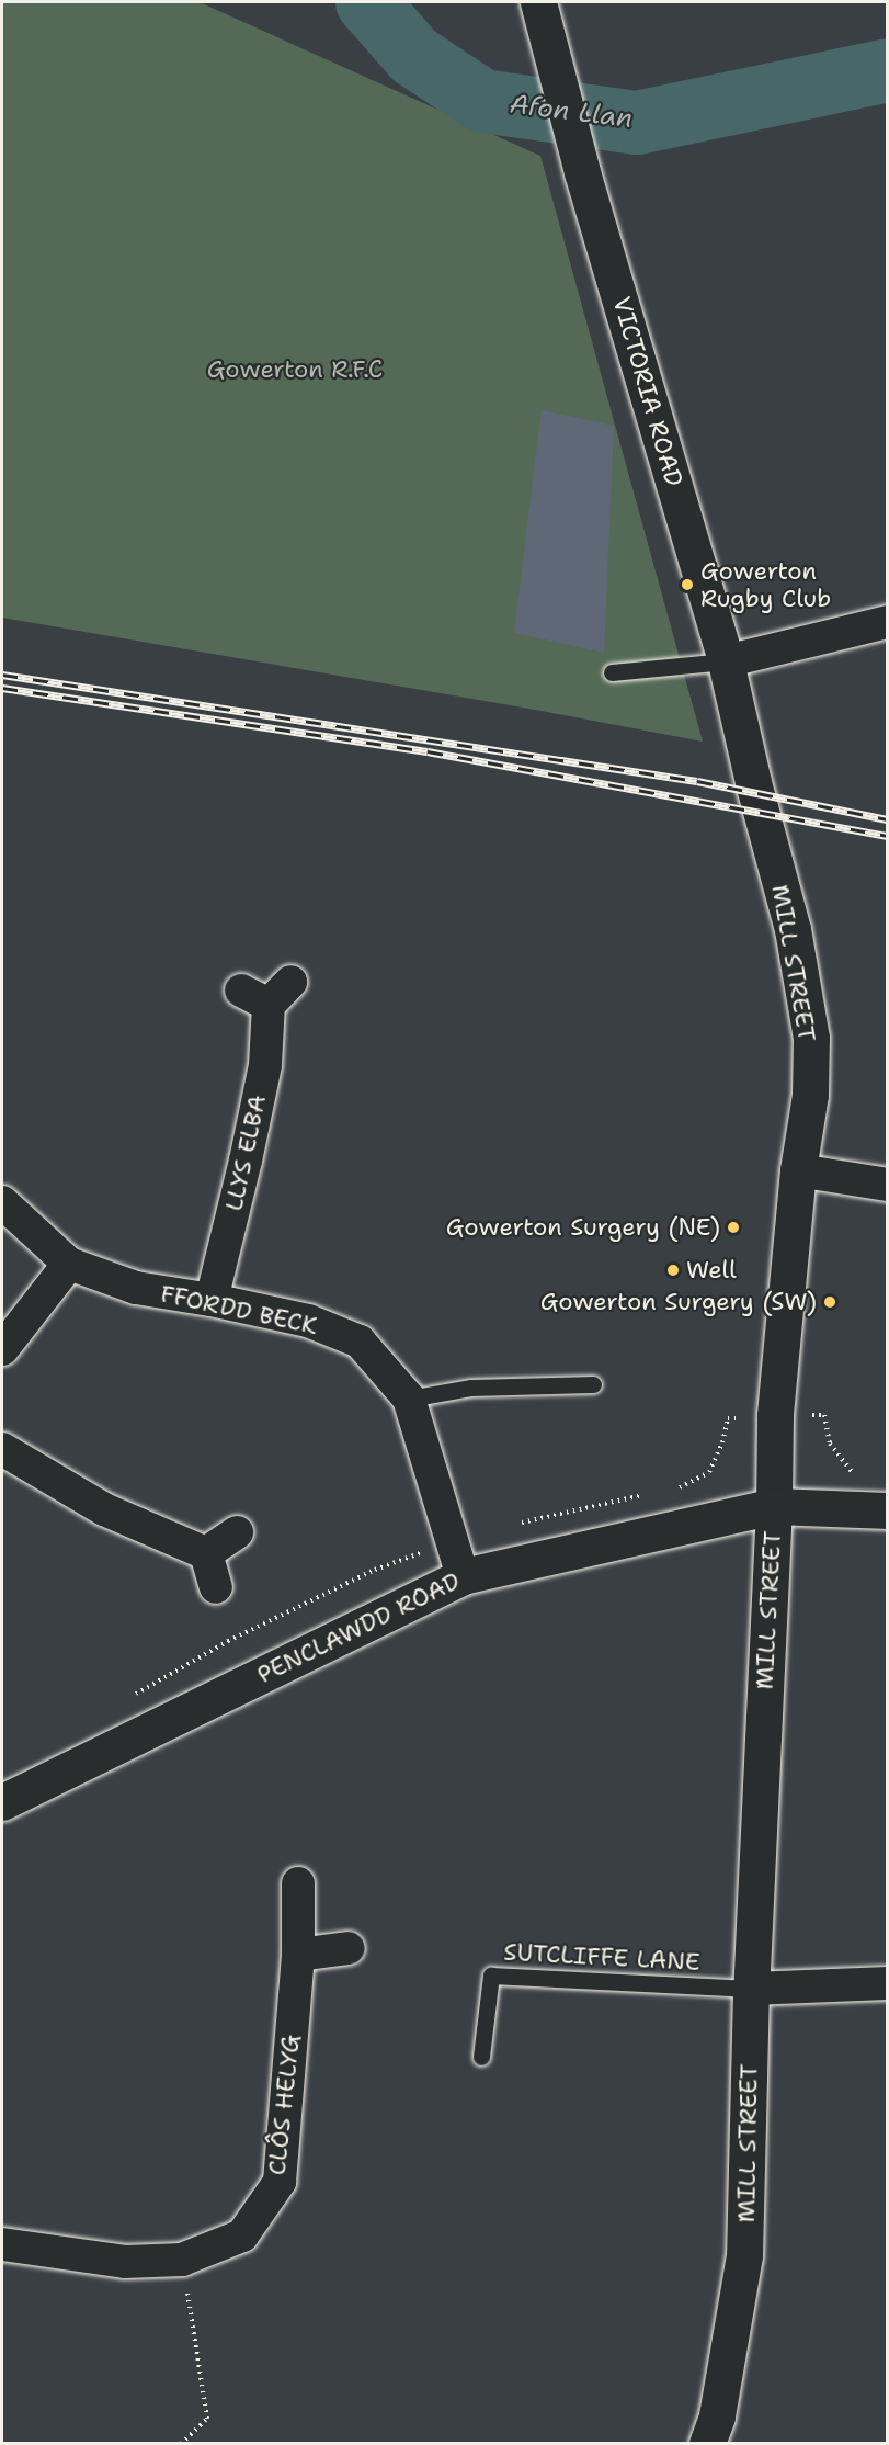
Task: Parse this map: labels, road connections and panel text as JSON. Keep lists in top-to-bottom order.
{
  "streets": {
    "main road": ["VICTORIA ROAD", "MILL STREET", "PENCLAWDD ROAD"],
    "street": ["LLYS ELBA", "FFORDD BECK", "CLÔS HELYG"],
    "lane": ["SUTCLIFFE LANE"]
  },
  "crossings": [
    ["VICTORIA ROAD", "MILL STREET"],
    ["MILL STREET", "PENCLAWDD ROAD"],
    ["MILL STREET", "SUTCLIFFE LANE"],
    ["LLYS ELBA", "FFORDD BECK"],
    ["FFORDD BECK", "PENCLAWDD ROAD"]
  ],
  "water": ["Afon Llan"],
  "parks": ["Gowerton R.F.C"],
  "places": [
    "Gowerton Rugby Club",
    "Gowerton Surgery (NE)",
    "Well",
    "Gowerton Surgery (SW)"
  ]
}
